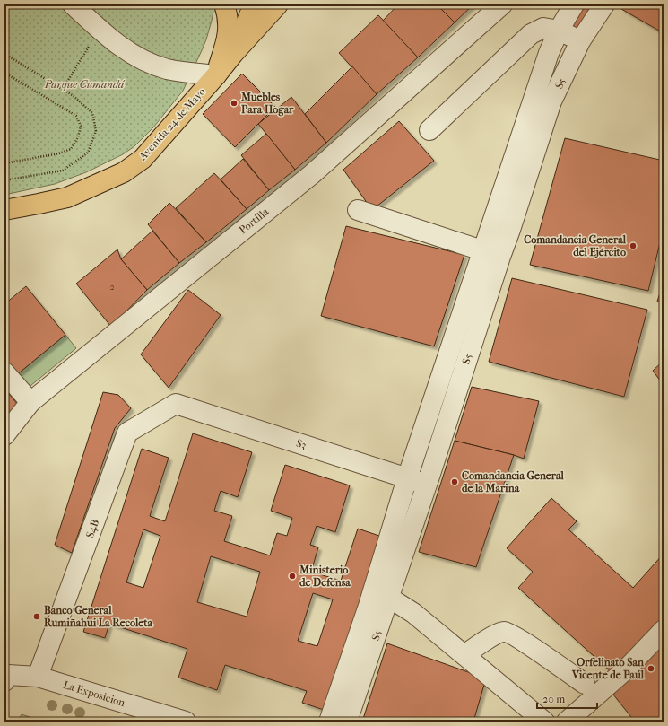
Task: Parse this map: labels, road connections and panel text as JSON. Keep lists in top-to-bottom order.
{
  "streets": {
    "main road": ["Avenida 24 de Mayo"],
    "street": [
      "S5",
      "Portilla",
      "S3",
      "S4B",
      "La Exposicion"
    ]
  },
  "crossings": [
    ["S5", "S3"],
    ["S3", "S4B"],
    ["S4B", "La Exposicion"]
  ],
  "parks": ["Parque Cumandá"],
  "places": [
    "Muebles Para Hogar",
    "Comandancia General del Ejército",
    "Comandancia General de la Marina",
    "Ministerio de Defensa",
    "Banco General Rumiñahui La Recoleta",
    "Orfelinato San Vicente de Paúl"
  ],
  "house_numbers": ["2"],
  "scale_bar": "20 m"
}
